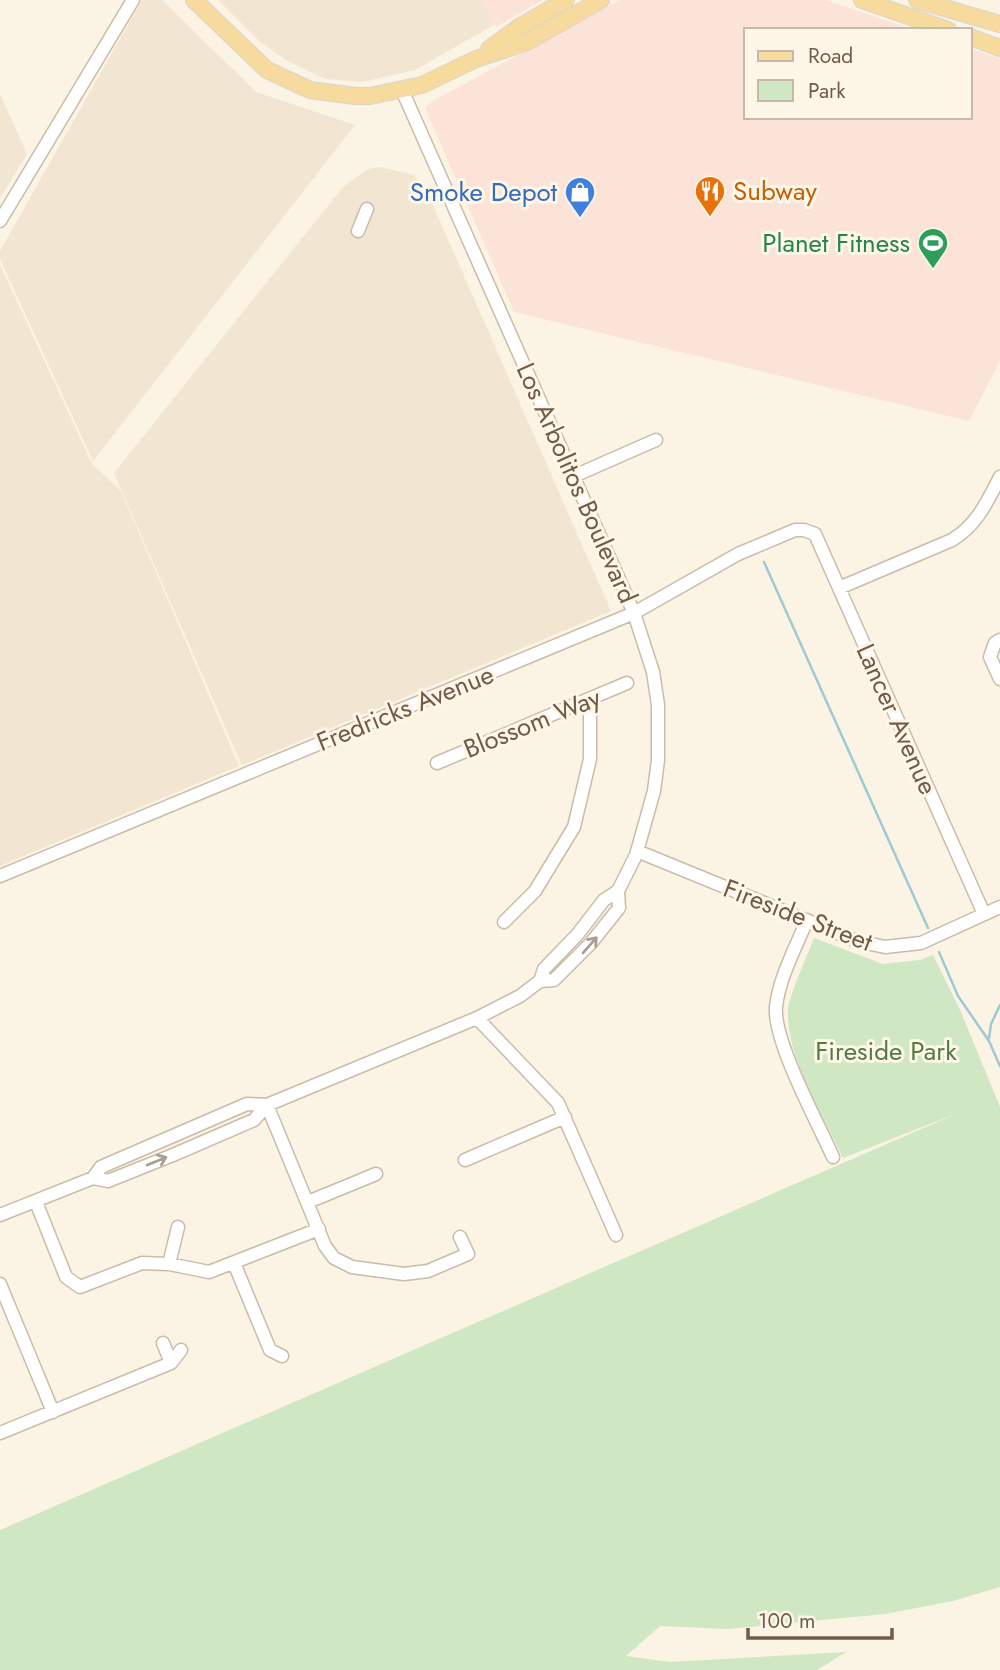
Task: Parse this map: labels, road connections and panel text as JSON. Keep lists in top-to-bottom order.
{
  "streets": {
    "street": [
      "Los Arbolitos Boulevard",
      "Fredricks Avenue",
      "Lancer Avenue",
      "Blossom Way",
      "Fireside Street"
    ]
  },
  "crossings": [
    ["Los Arbolitos Boulevard", "Fredricks Avenue"],
    ["Los Arbolitos Boulevard", "Fireside Street"],
    ["Fredricks Avenue", "Lancer Avenue"],
    ["Lancer Avenue", "Fireside Street"]
  ],
  "parks": ["Fireside Park"],
  "places": {
    "restaurant": ["Subway"],
    "shop": ["Smoke Depot"],
    "sports": ["Planet Fitness"]
  },
  "legend": ["Road", "Park"],
  "scale_bar": "100 m"
}
